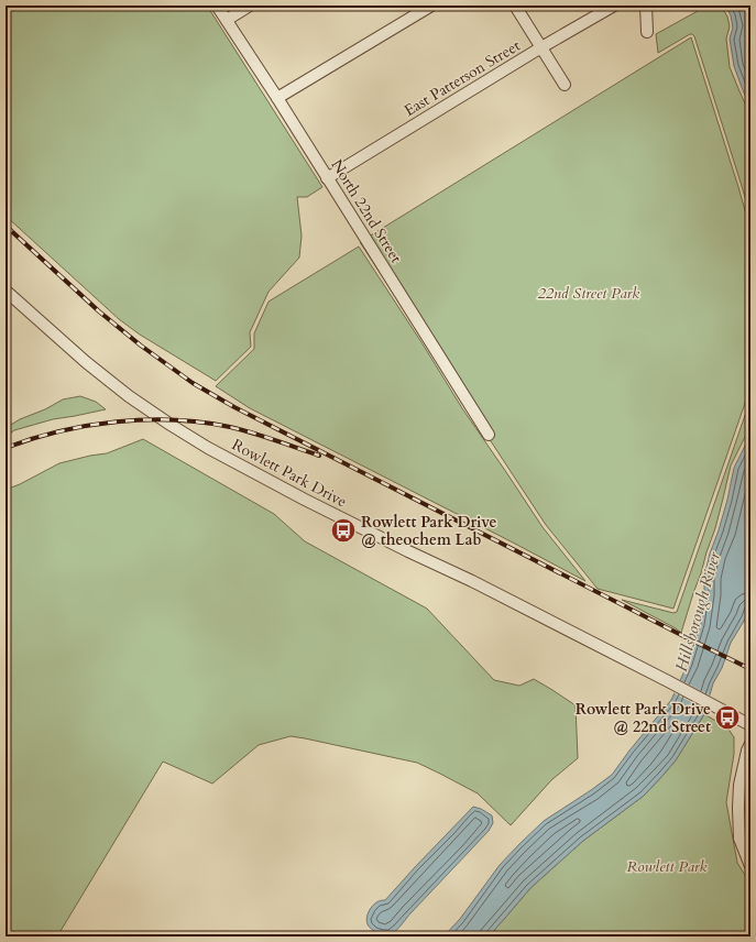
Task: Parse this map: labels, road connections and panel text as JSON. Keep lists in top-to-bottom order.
{
  "streets": {
    "street": ["East Patterson Street", "North 22nd Street", "Rowlett Park Drive"]
  },
  "crossings": [
    ["East Patterson Street", "North 22nd Street"]
  ],
  "water": ["Hillsborough River"],
  "parks": ["22nd Street Park", "Rowlett Park"],
  "places": {
    "bus stop": ["Rowlett Park Drive @ theochem Lab", "Rowlett Park Drive @ 22nd Street"]
  }
}
